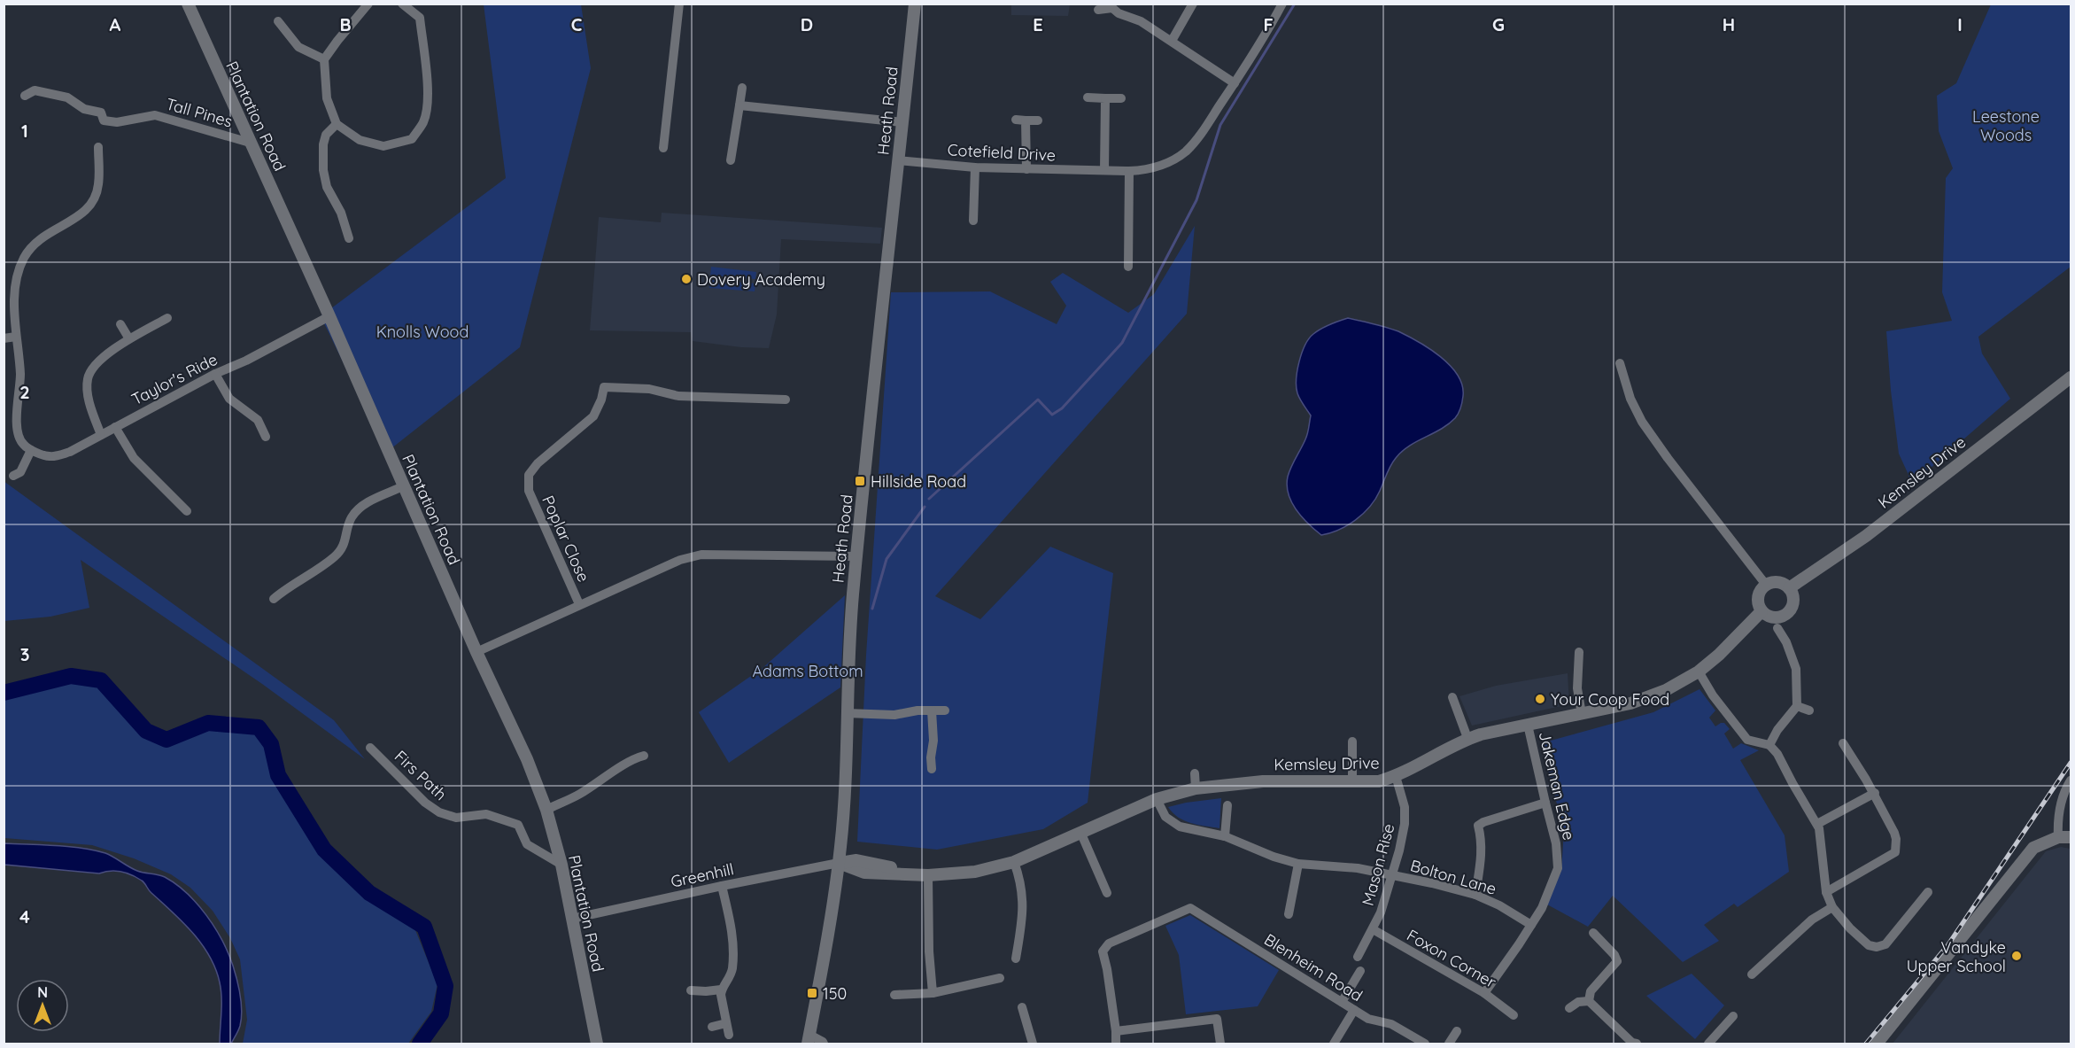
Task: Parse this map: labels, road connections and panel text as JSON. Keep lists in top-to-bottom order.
{
  "streets": {
    "street": [
      "Heath Road",
      "Tall Pines",
      "Plantation Road",
      "Cotefield Drive",
      "Taylor's Ride",
      "Kemsley Drive",
      "Poplar Close",
      "Firs Path",
      "Jakeman Edge",
      "Mason Rise",
      "Greenhill",
      "Bolton Lane",
      "Foxon Corner",
      "Blenheim Road"
    ]
  },
  "crossings": [
    ["Heath Road", "Cotefield Drive"],
    ["Heath Road", "Kemsley Drive"],
    ["Heath Road", "Greenhill"],
    ["Tall Pines", "Plantation Road"],
    ["Plantation Road", "Taylor's Ride"],
    ["Plantation Road", "Firs Path"],
    ["Plantation Road", "Greenhill"],
    ["Kemsley Drive", "Jakeman Edge"],
    ["Kemsley Drive", "Mason Rise"],
    ["Kemsley Drive", "Greenhill"],
    ["Kemsley Drive", "Bolton Lane"],
    ["Jakeman Edge", "Bolton Lane"],
    ["Jakeman Edge", "Foxon Corner"],
    ["Mason Rise", "Bolton Lane"],
    ["Mason Rise", "Foxon Corner"]
  ],
  "parks": ["Leestone Woods", "Knolls Wood", "Adams Bottom"],
  "places": {
    "other": ["Dovery Academy", "Your Coop Food", "Vandyke Upper School"],
    "transit": ["Hillside Road", "150"]
  },
  "north": "top",
  "grid": {
    "columns": [
      "A",
      "B",
      "C",
      "D",
      "E",
      "F",
      "G",
      "H",
      "I"
    ],
    "rows": [
      "1",
      "2",
      "3",
      "4"
    ]
  }
}
